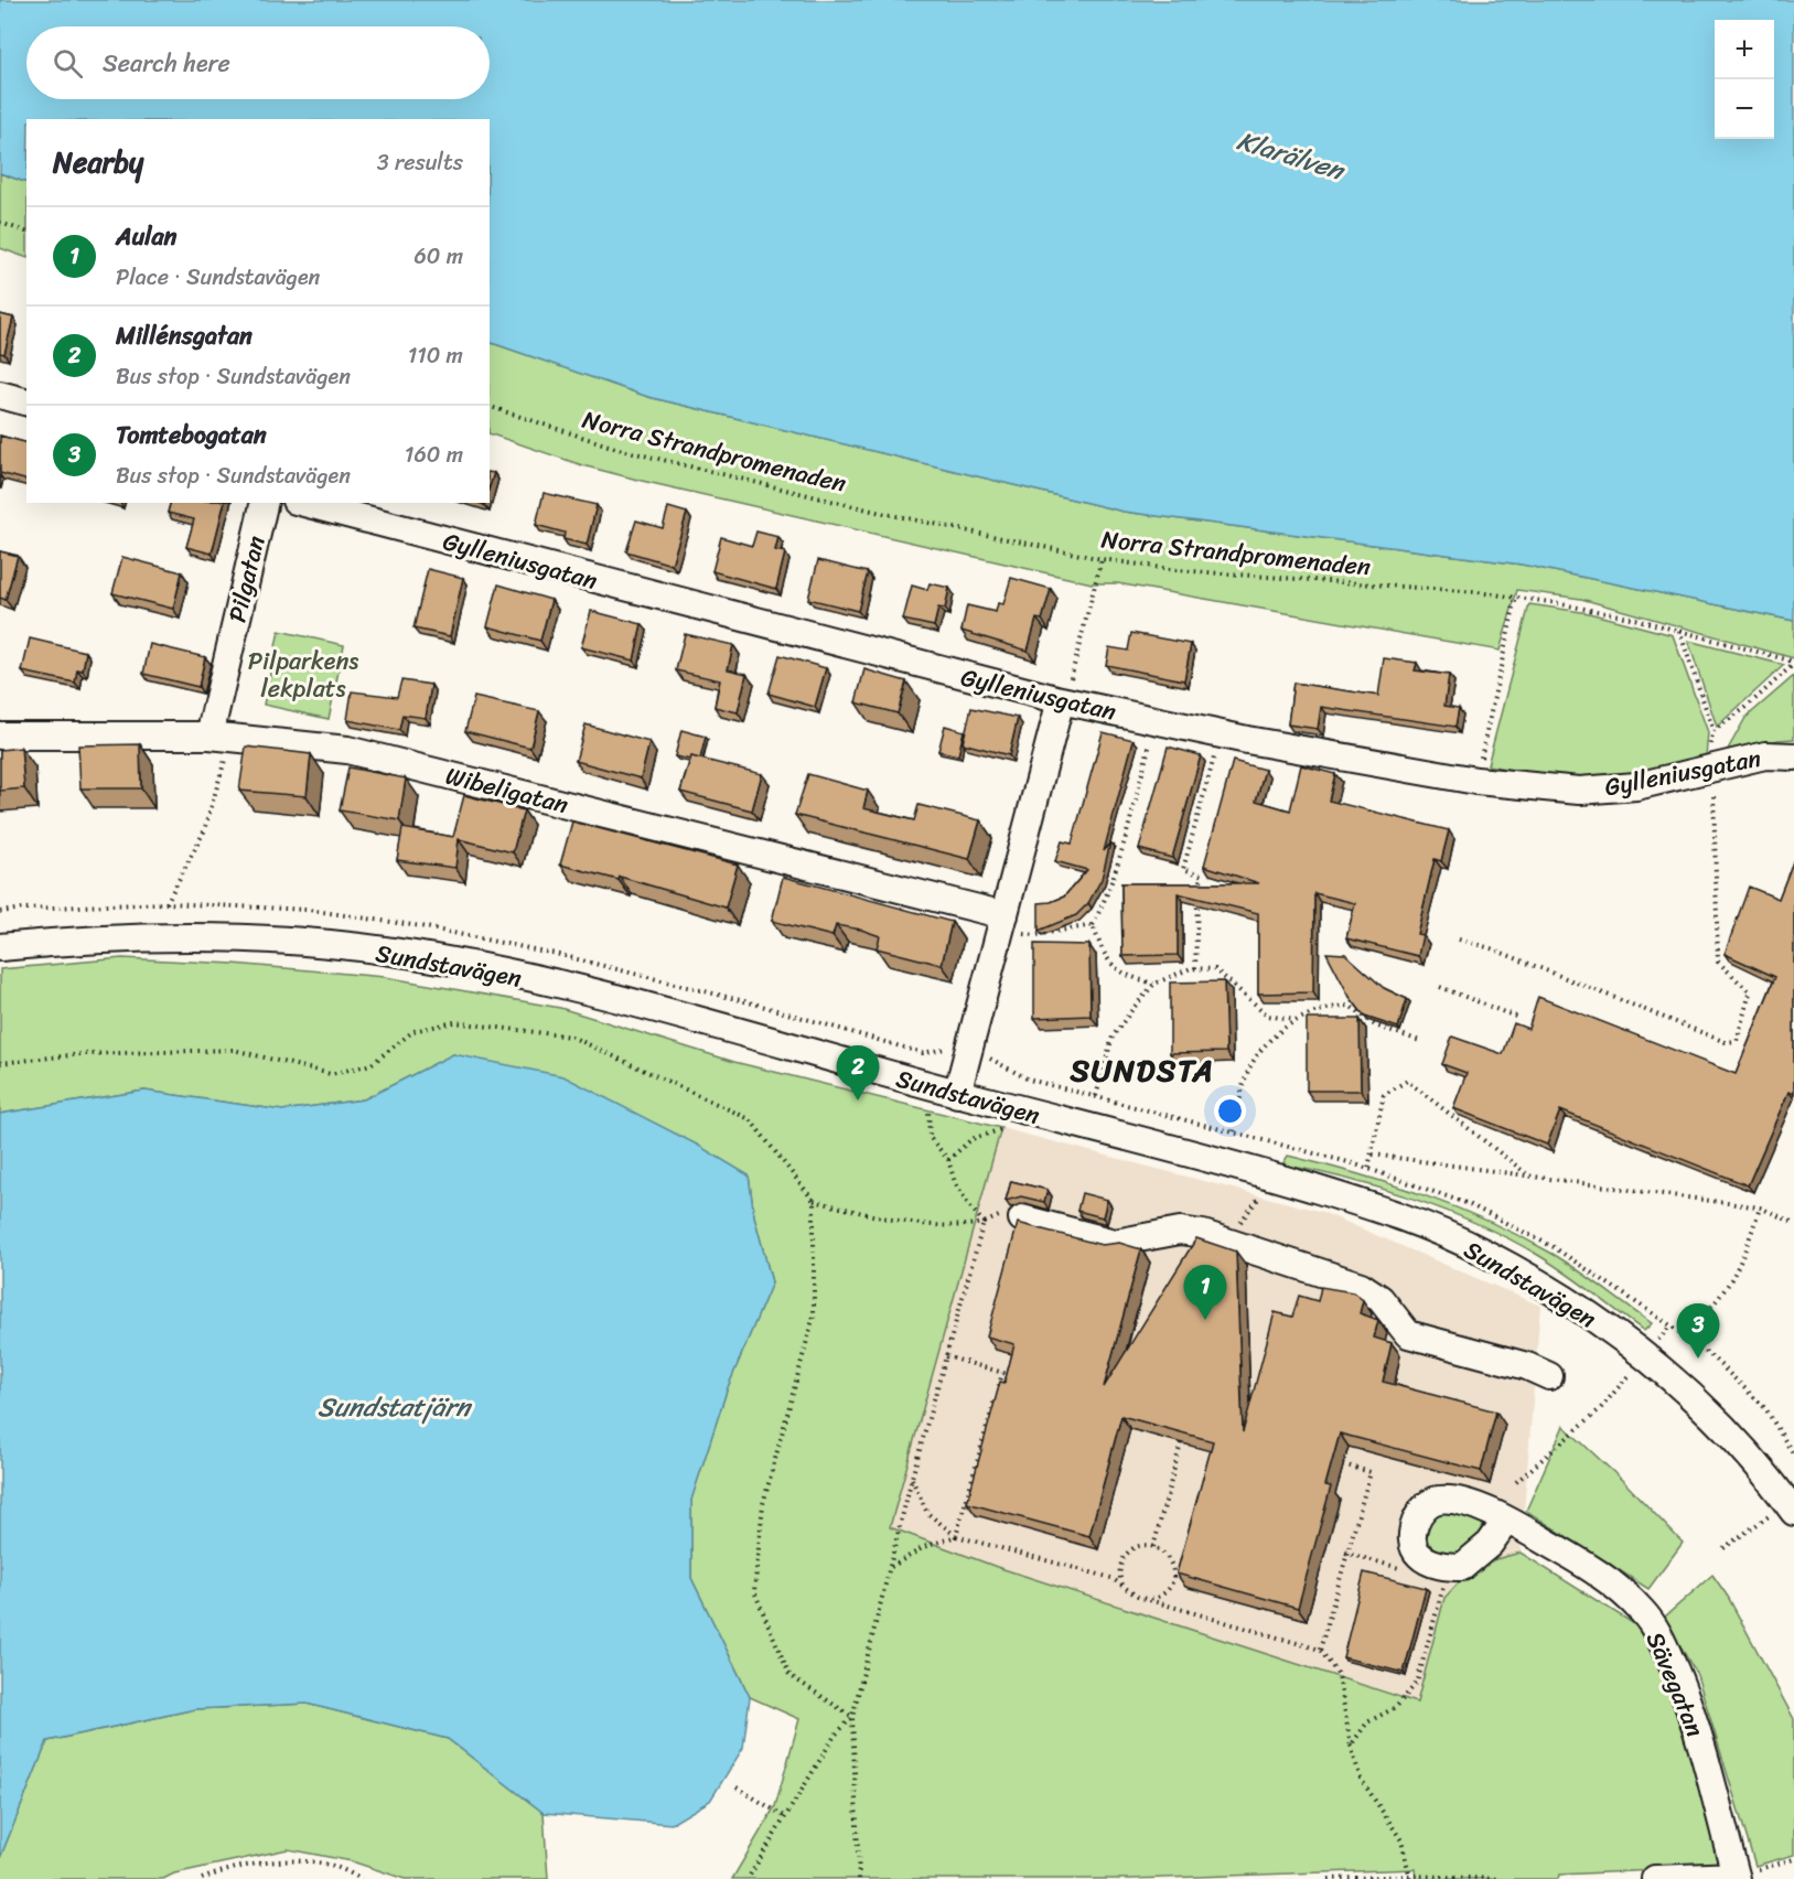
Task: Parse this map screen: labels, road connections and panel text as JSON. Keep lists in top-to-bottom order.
{
  "streets": {
    "street": [
      "Gylleniusgatan",
      "Pilgatan",
      "Wibeligatan",
      "Sundstavägen",
      "Sävegatan"
    ],
    "path": ["Norra Strandpromenaden"]
  },
  "crossings": [
    ["Pilgatan", "Wibeligatan"]
  ],
  "districts": ["SUNDSTA"],
  "water": ["Klarälven", "Sundstatjärn"],
  "parks": ["Pilparkens lekplats"],
  "page": {
    "map_buttons": ["+", "−"],
    "search": "Search here",
    "heading": ["Nearby", "3 results"],
    "list": [
      {
        "mark": "1",
        "name": "Aulan",
        "note": "Place · Sundstavägen",
        "value": "60 m"
      },
      {
        "mark": "2",
        "name": "Millénsgatan",
        "note": "Bus stop · Sundstavägen",
        "value": "110 m"
      },
      {
        "mark": "3",
        "name": "Tomtebogatan",
        "note": "Bus stop · Sundstavägen",
        "value": "160 m"
      }
    ],
    "pins": ["2", "1", "3"]
  }
}
